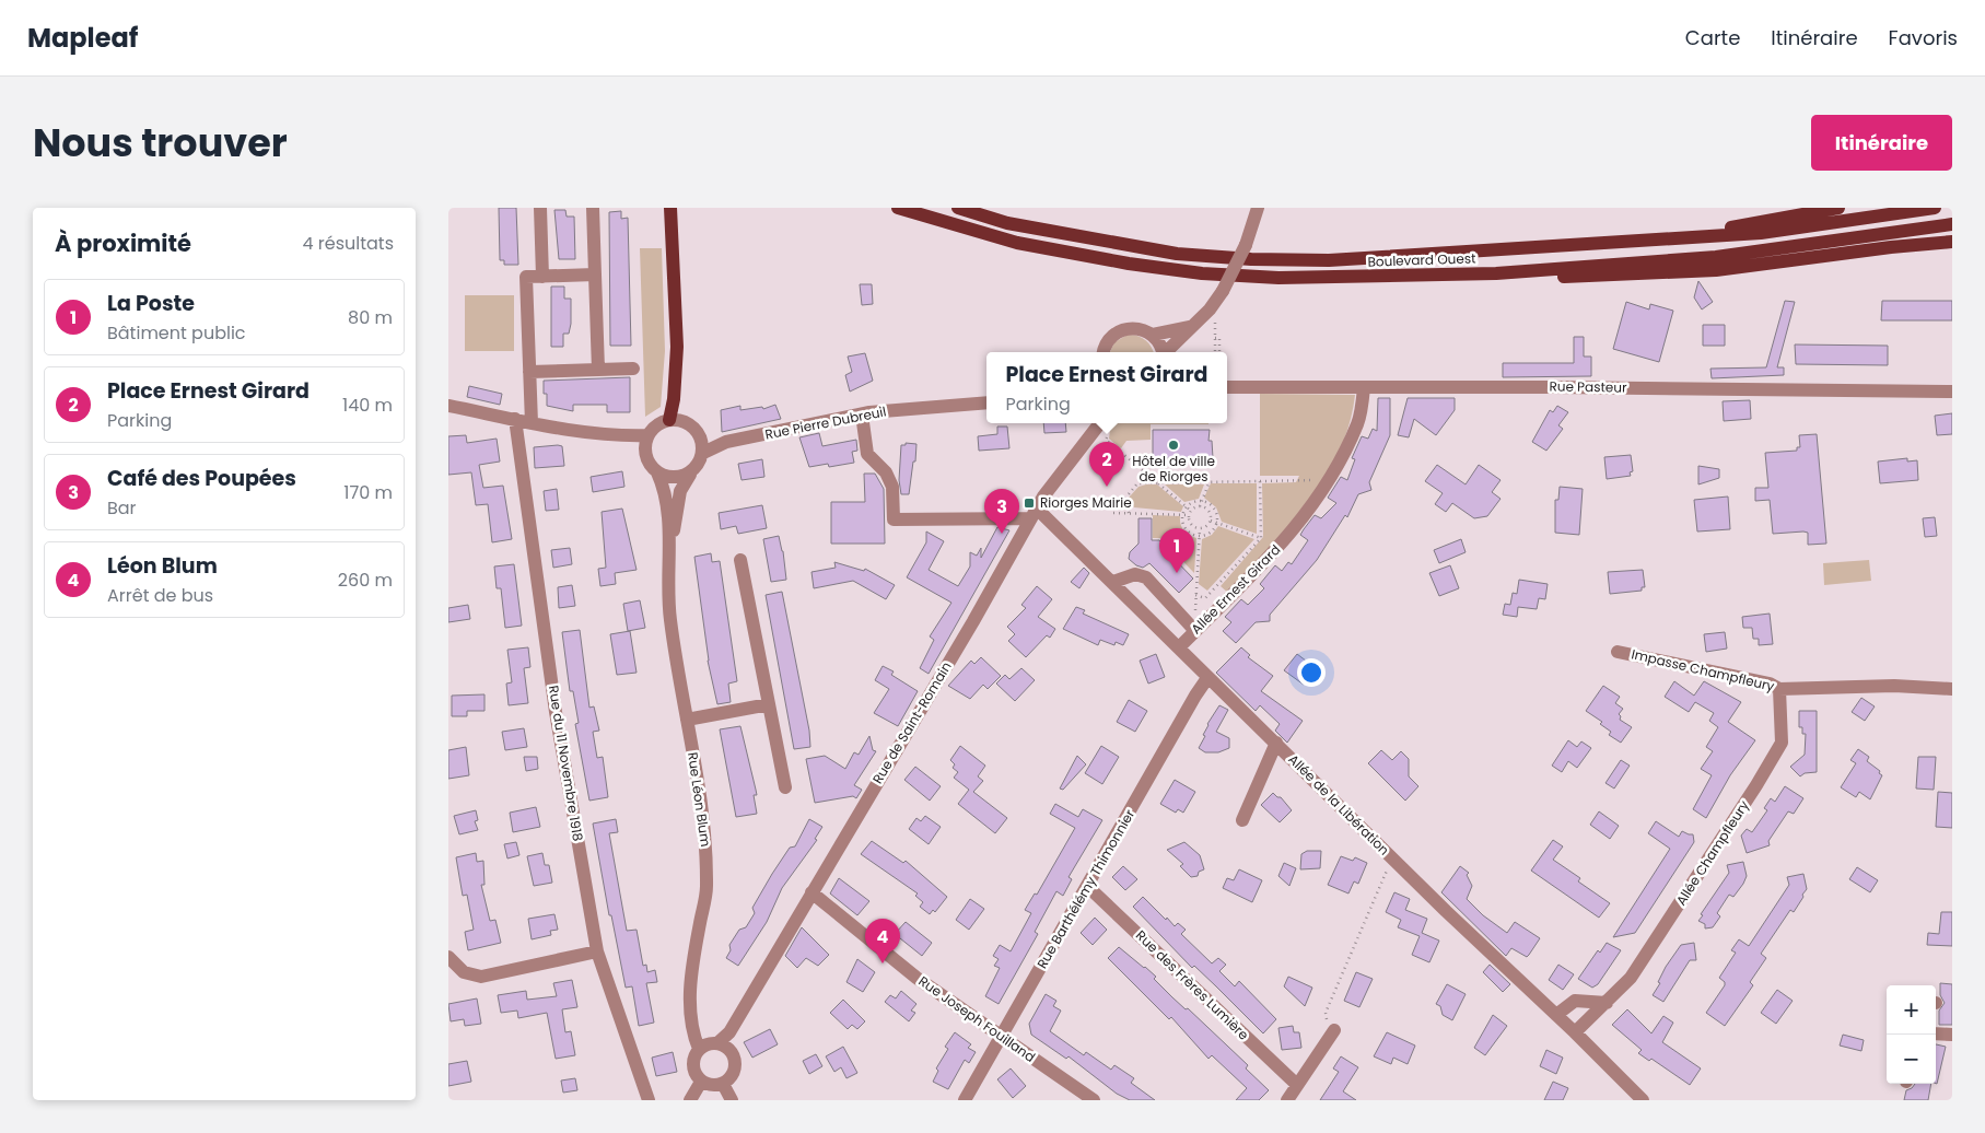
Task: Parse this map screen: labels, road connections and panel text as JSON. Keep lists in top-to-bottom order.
{
  "streets": {
    "main road": ["Boulevard Ouest"],
    "street": [
      "Rue Pasteur",
      "Rue Pierre Dubreuil",
      "Allée Ernest Girard",
      "Impasse Champfleury",
      "Rue de Saint-Romain",
      "Rue du 11 Novembre 1918",
      "Rue Léon Blum",
      "Allée de la Libération",
      "Allée Champfleury",
      "Rue Barthélémy Thimonnier",
      "Rue des Frères Lumière",
      "Rue Joseph Fouilland"
    ]
  },
  "crossings": [
    ["Rue Pasteur", "Allée Ernest Girard"],
    ["Rue Pierre Dubreuil", "Rue Léon Blum"],
    ["Allée Ernest Girard", "Allée de la Libération"],
    ["Impasse Champfleury", "Allée Champfleury"],
    ["Rue de Saint-Romain", "Rue Léon Blum"],
    ["Rue de Saint-Romain", "Allée de la Libération"],
    ["Rue de Saint-Romain", "Rue Joseph Fouilland"],
    ["Allée de la Libération", "Allée Champfleury"],
    ["Allée de la Libération", "Rue Barthélémy Thimonnier"],
    ["Rue Barthélémy Thimonnier", "Rue des Frères Lumière"],
    ["Rue Barthélémy Thimonnier", "Rue Joseph Fouilland"]
  ],
  "places": {
    "other": ["Hôtel de ville de Riorges"],
    "transit": ["Riorges Mairie"]
  },
  "page": {
    "header": "Mapleaf",
    "nav": ["Carte", "Itinéraire", "Favoris"],
    "title": "Nous trouver",
    "buttons": "Itinéraire",
    "heading": ["À proximité", "4 résultats"],
    "list": [
      {
        "mark": "1",
        "name": "La Poste",
        "note": "Bâtiment public",
        "value": "80 m"
      },
      {
        "mark": "2",
        "name": "Place Ernest Girard",
        "note": "Parking",
        "value": "140 m"
      },
      {
        "mark": "3",
        "name": "Café des Poupées",
        "note": "Bar",
        "value": "170 m"
      },
      {
        "mark": "4",
        "name": "Léon Blum",
        "note": "Arrêt de bus",
        "value": "260 m"
      }
    ],
    "popup": ["Place Ernest Girard", "Parking"],
    "pins": [
      "2",
      "3",
      "1",
      "4"
    ],
    "map_buttons": ["+", "−"]
  }
}
